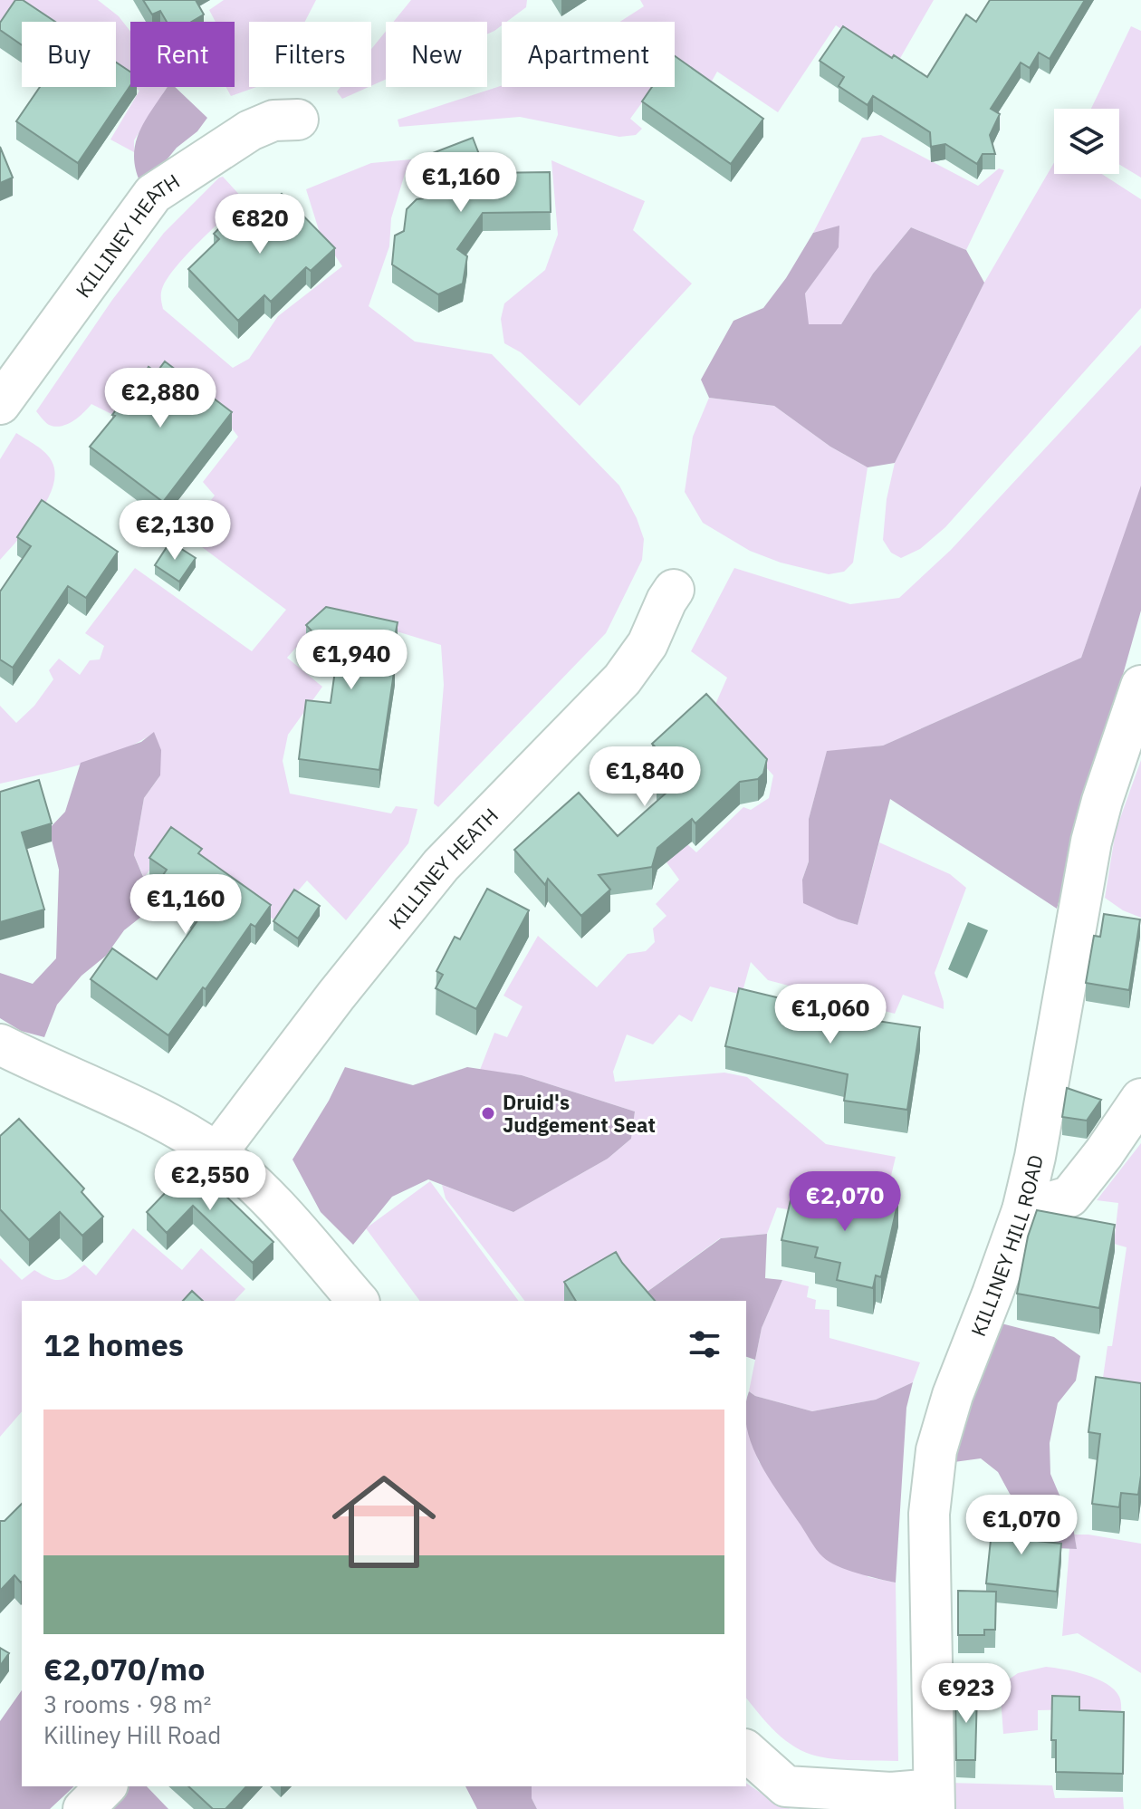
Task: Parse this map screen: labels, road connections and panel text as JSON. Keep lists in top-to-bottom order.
{
  "streets": {
    "street": ["KILLINEY HEATH", "KILLINEY HILL ROAD"]
  },
  "places": ["Druid's Judgement Seat"],
  "page": {
    "chip": [
      "Buy",
      "Rent",
      "Filters",
      "New",
      "Apartment"
    ],
    "price": [
      "€1,160",
      "€820",
      "€2,880",
      "€2,130",
      "€1,940",
      "€1,840",
      "€1,160",
      "€1,060",
      "€2,550",
      "€2,070",
      "€1,070",
      "€923"
    ],
    "heading": "12 homes",
    "list": [
      {
        "name": "€2,070/mo",
        "note": "3 rooms · 98 m² · Killiney Hill Road"
      }
    ]
  }
}
